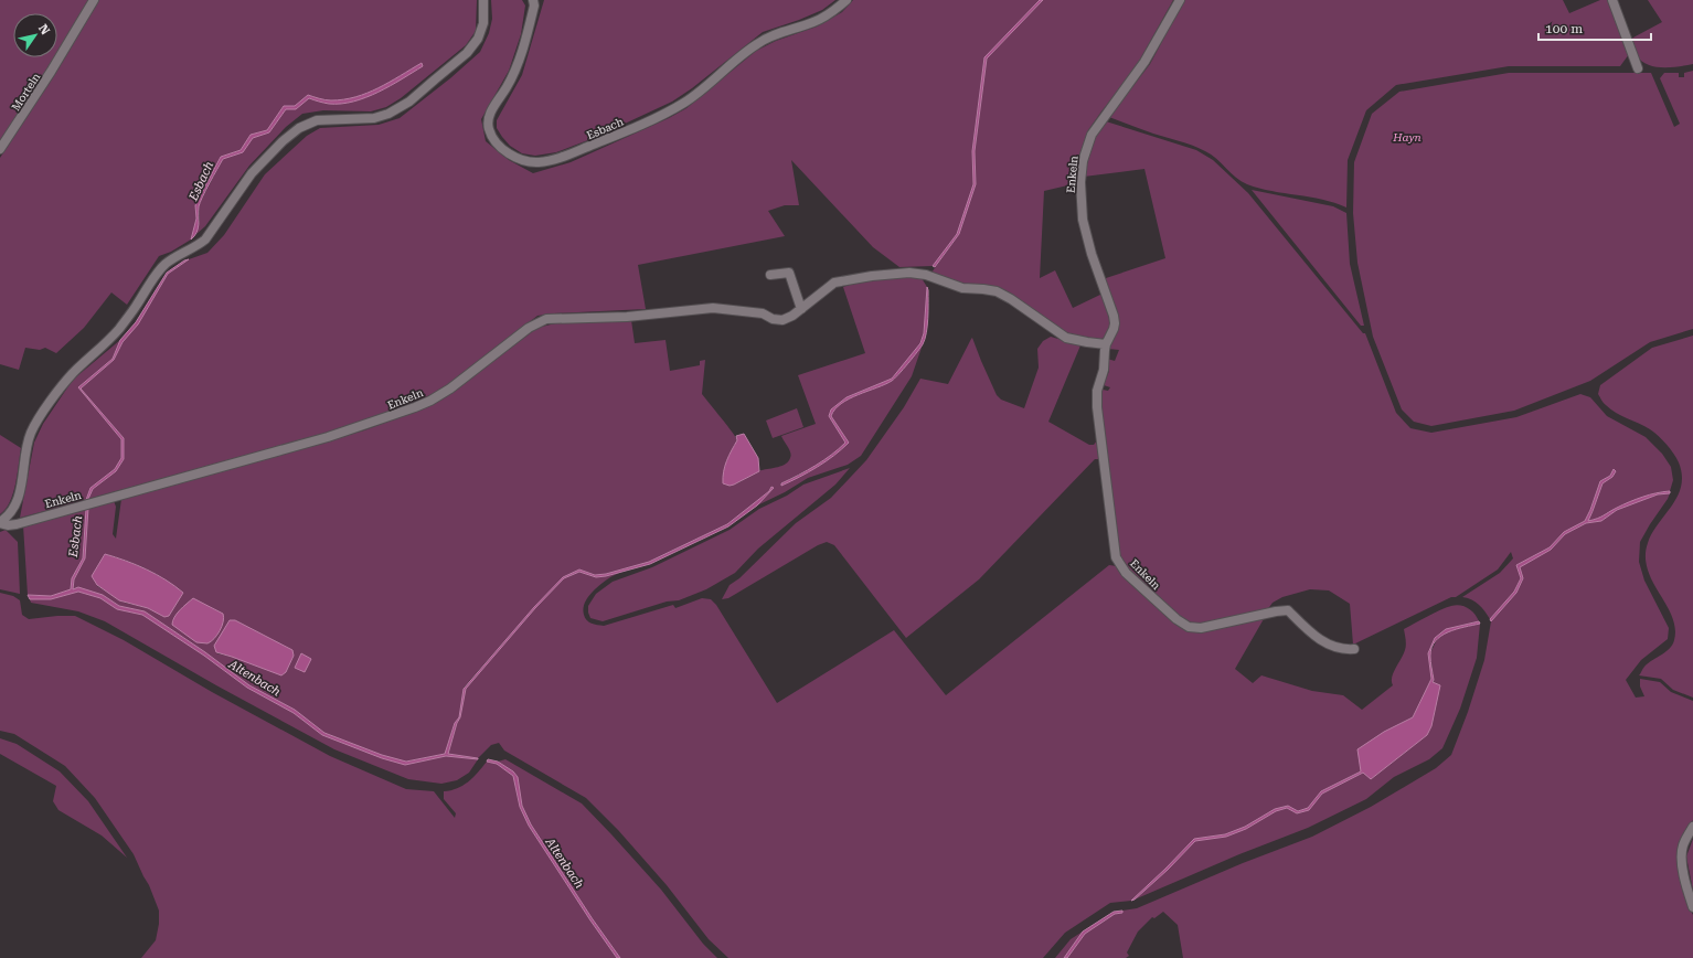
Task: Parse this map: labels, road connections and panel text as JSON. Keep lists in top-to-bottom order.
{
  "streets": {
    "street": ["Morteln", "Esbach", "Enkeln"]
  },
  "water": ["Esbach", "Altenbach"],
  "parks": ["Hayn"],
  "scale_bar": "100 m",
  "north": "top right"
}
